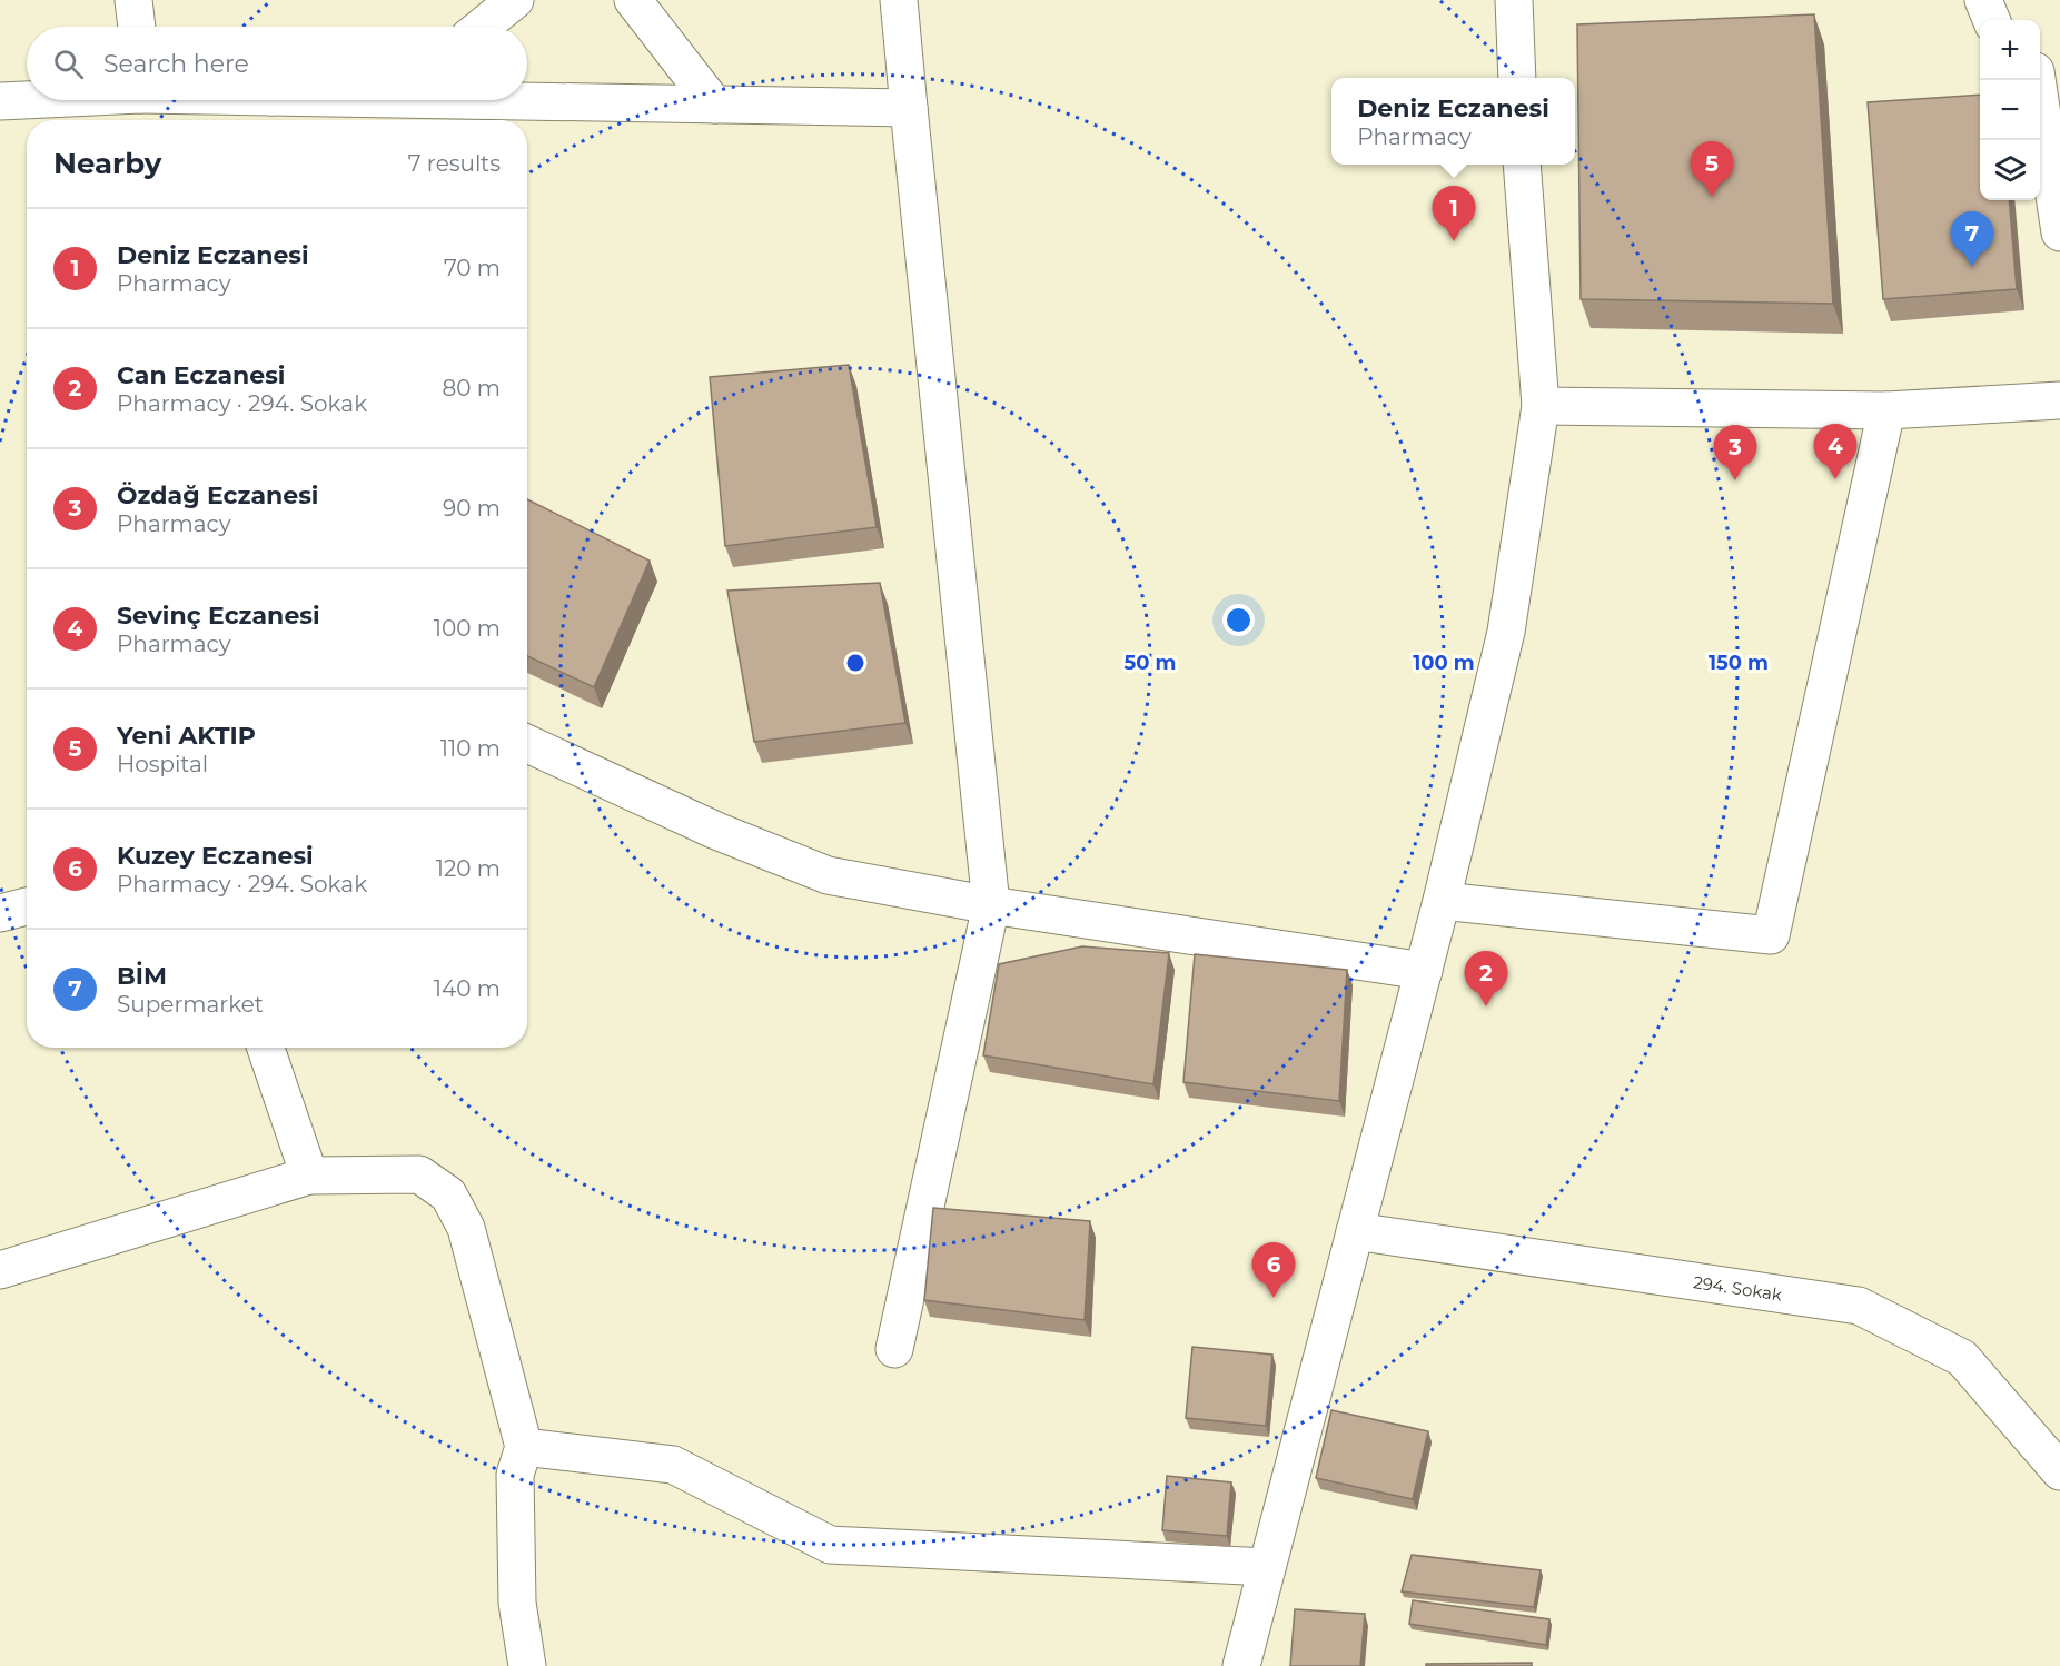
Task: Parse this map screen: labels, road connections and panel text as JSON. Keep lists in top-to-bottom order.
{
  "streets": {
    "street": ["294. Sokak"]
  },
  "page": {
    "map_buttons": ["+", "−"],
    "search": "Search here",
    "popup": ["Deniz Eczanesi", "Pharmacy"],
    "heading": ["Nearby", "7 results"],
    "pins": [
      "5",
      "1",
      "7",
      "4",
      "3",
      "2",
      "6"
    ],
    "list": [
      {
        "mark": "1",
        "name": "Deniz Eczanesi",
        "note": "Pharmacy",
        "value": "70 m"
      },
      {
        "mark": "2",
        "name": "Can Eczanesi",
        "note": "Pharmacy · 294. Sokak",
        "value": "80 m"
      },
      {
        "mark": "3",
        "name": "Özdağ Eczanesi",
        "note": "Pharmacy",
        "value": "90 m"
      },
      {
        "mark": "4",
        "name": "Sevinç Eczanesi",
        "note": "Pharmacy",
        "value": "100 m"
      },
      {
        "mark": "5",
        "name": "Yeni AKTIP",
        "note": "Hospital",
        "value": "110 m"
      },
      {
        "mark": "6",
        "name": "Kuzey Eczanesi",
        "note": "Pharmacy · 294. Sokak",
        "value": "120 m"
      },
      {
        "mark": "7",
        "name": "BİM",
        "note": "Supermarket",
        "value": "140 m"
      }
    ]
  },
  "rings": ["50 m", "100 m", "150 m"]
}
